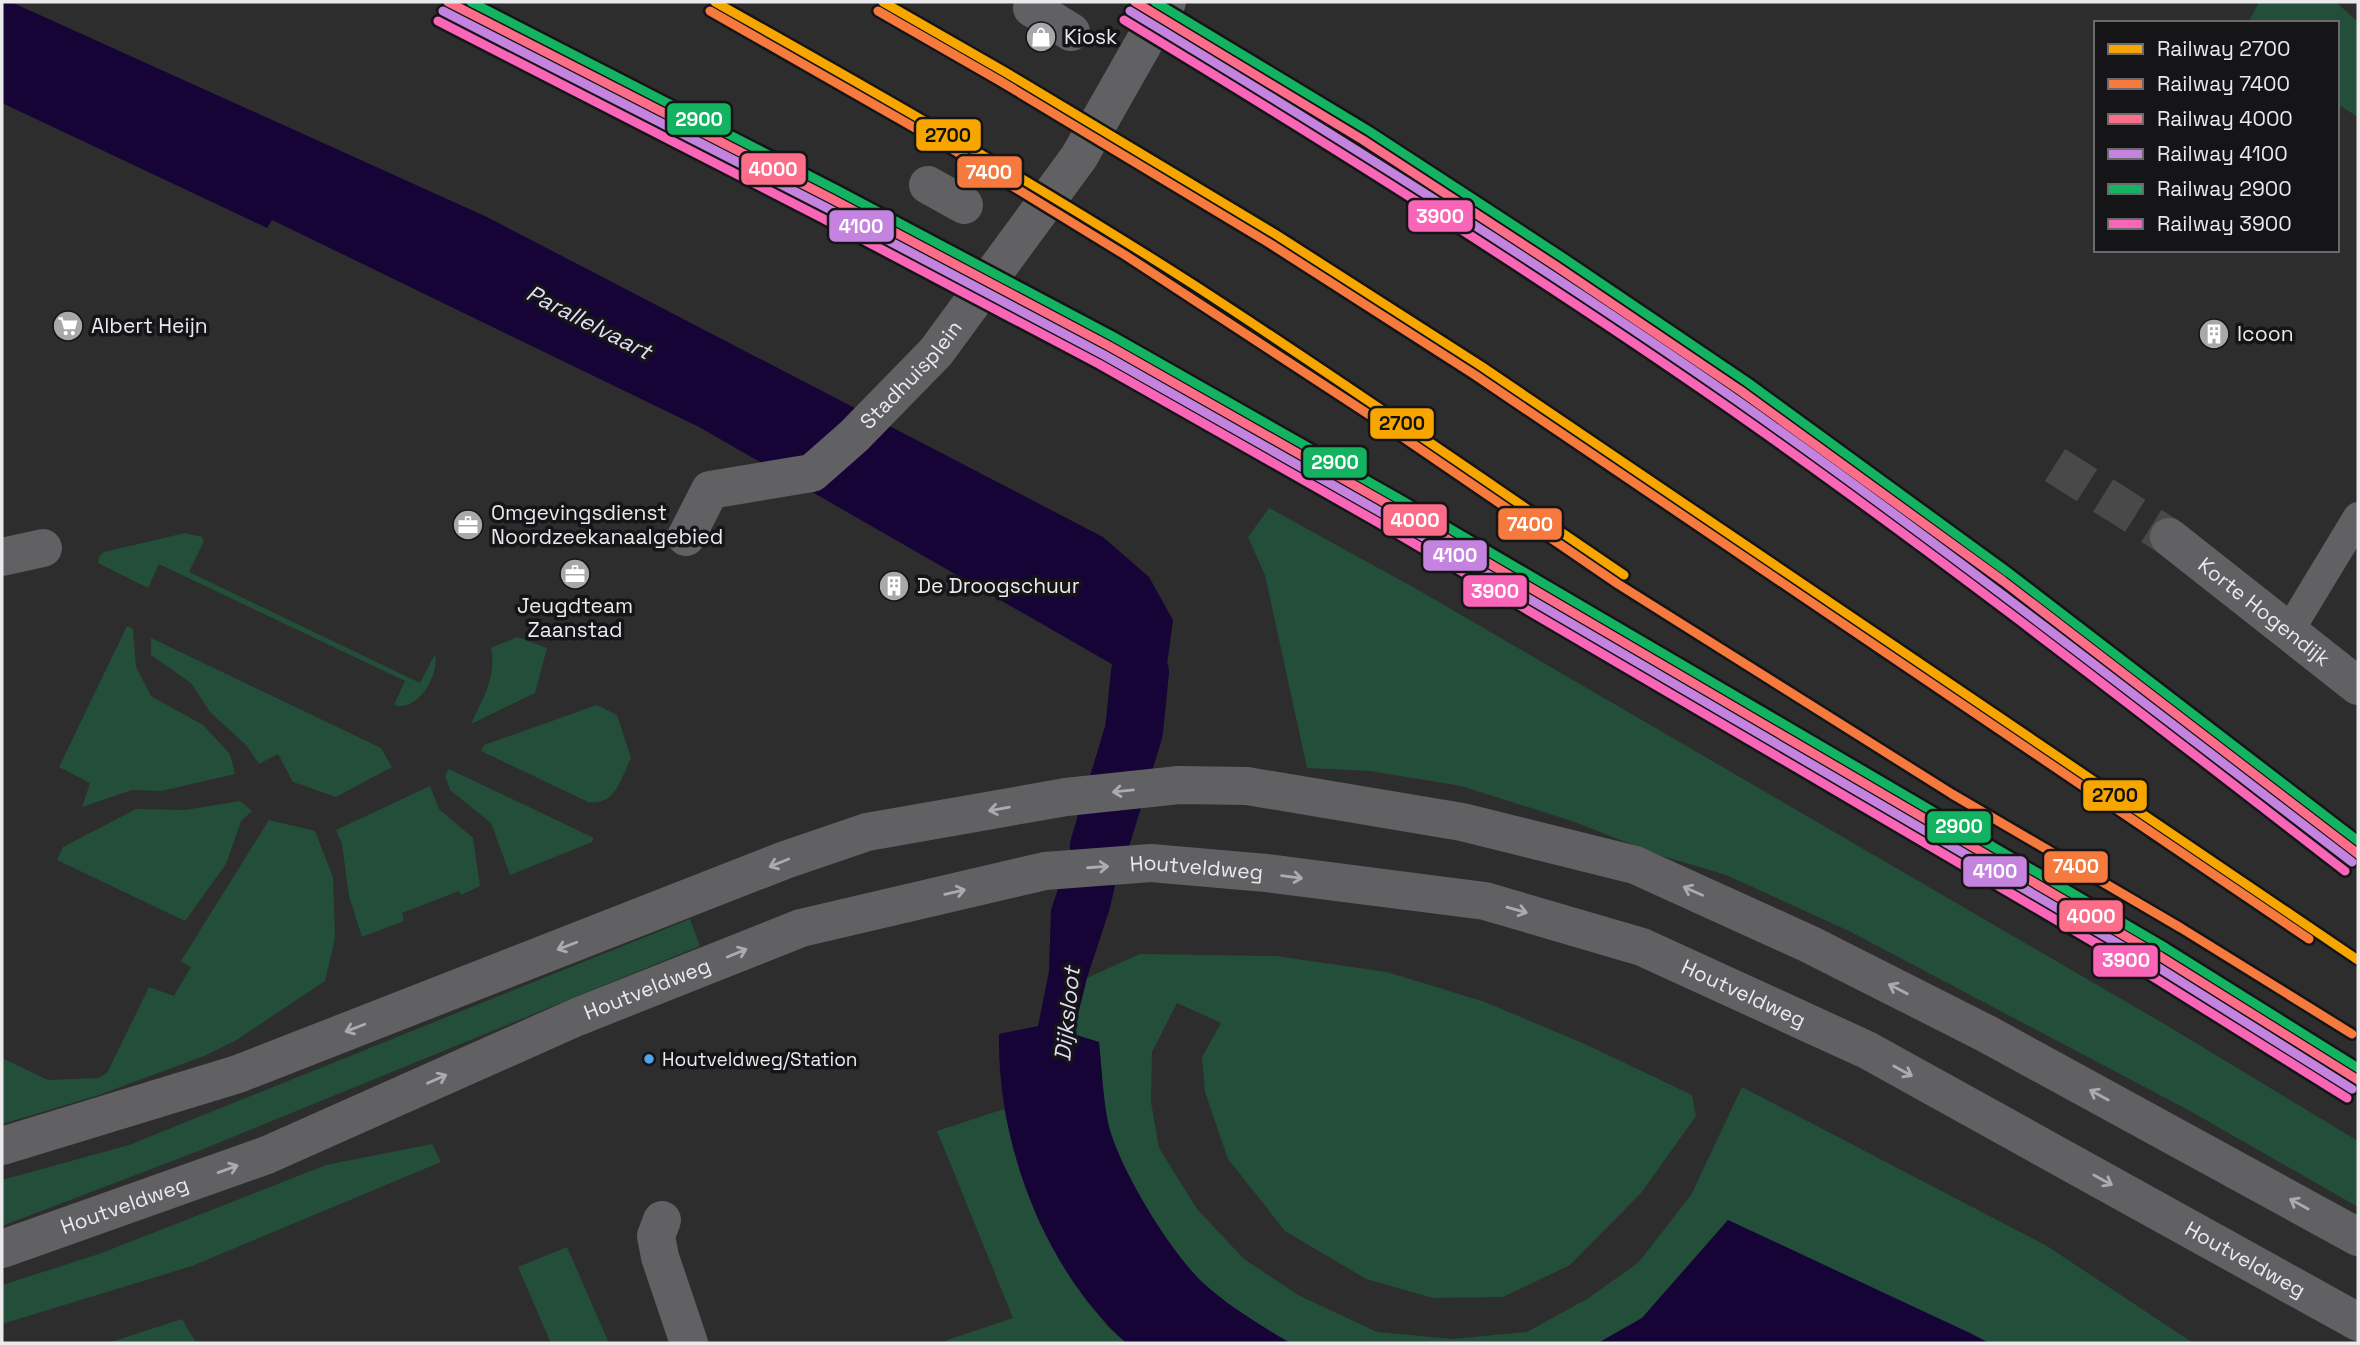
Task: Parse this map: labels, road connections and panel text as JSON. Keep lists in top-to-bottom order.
{
  "streets": {
    "street": ["Stadhuisplein", "Korte Hogendijk", "Houtveldweg"]
  },
  "water": ["Parallelvaart", "Dijksloot"],
  "places": {
    "shop": ["Kiosk"],
    "supermarket": ["Albert Heijn"],
    "building": ["Icoon", "De Droogschuur"],
    "office": ["Omgevingsdienst Noordzeekanaalgebied", "Jeugdteam Zaanstad"],
    "other": ["Houtveldweg/Station"]
  },
  "lines": [
    "rail line 2700",
    "rail line 4000",
    "rail line 2900",
    "rail line 7400",
    "rail line 4100",
    "rail line 3900"
  ],
  "legend": [
    "Railway 2700",
    "Railway 7400",
    "Railway 4000",
    "Railway 4100",
    "Railway 2900",
    "Railway 3900"
  ]
}
